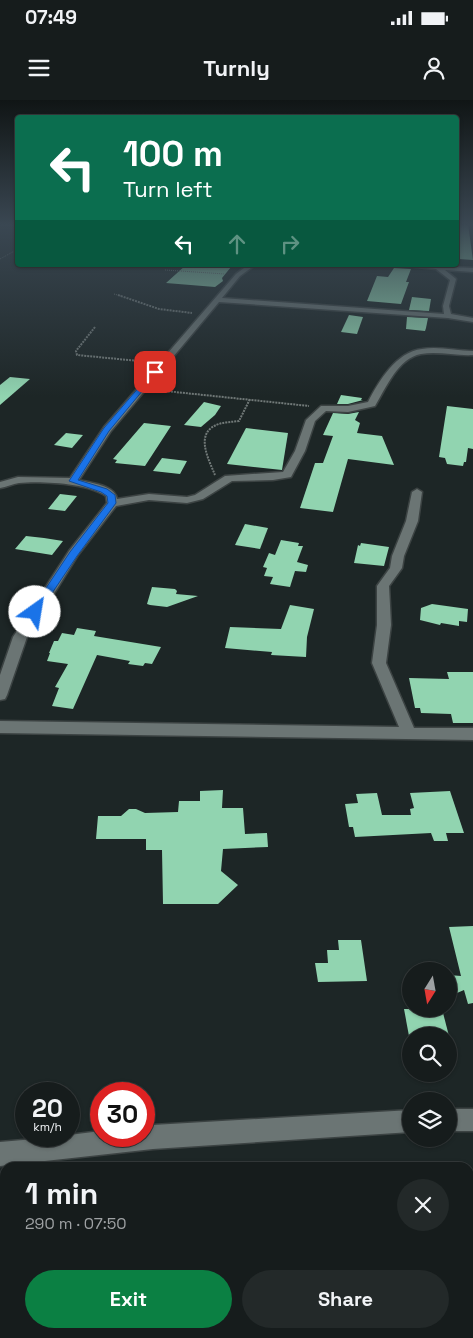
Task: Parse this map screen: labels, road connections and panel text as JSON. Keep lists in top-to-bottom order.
{
  "north": "bottom",
  "page": {
    "status": "07:49",
    "header": "Turnly",
    "turn": ["100 m", "Turn left"],
    "speed": "20 km/h",
    "limit": "30",
    "heading": ["1 min", "290 m · 07:50"],
    "buttons": ["Exit", "Share"]
  }
}
